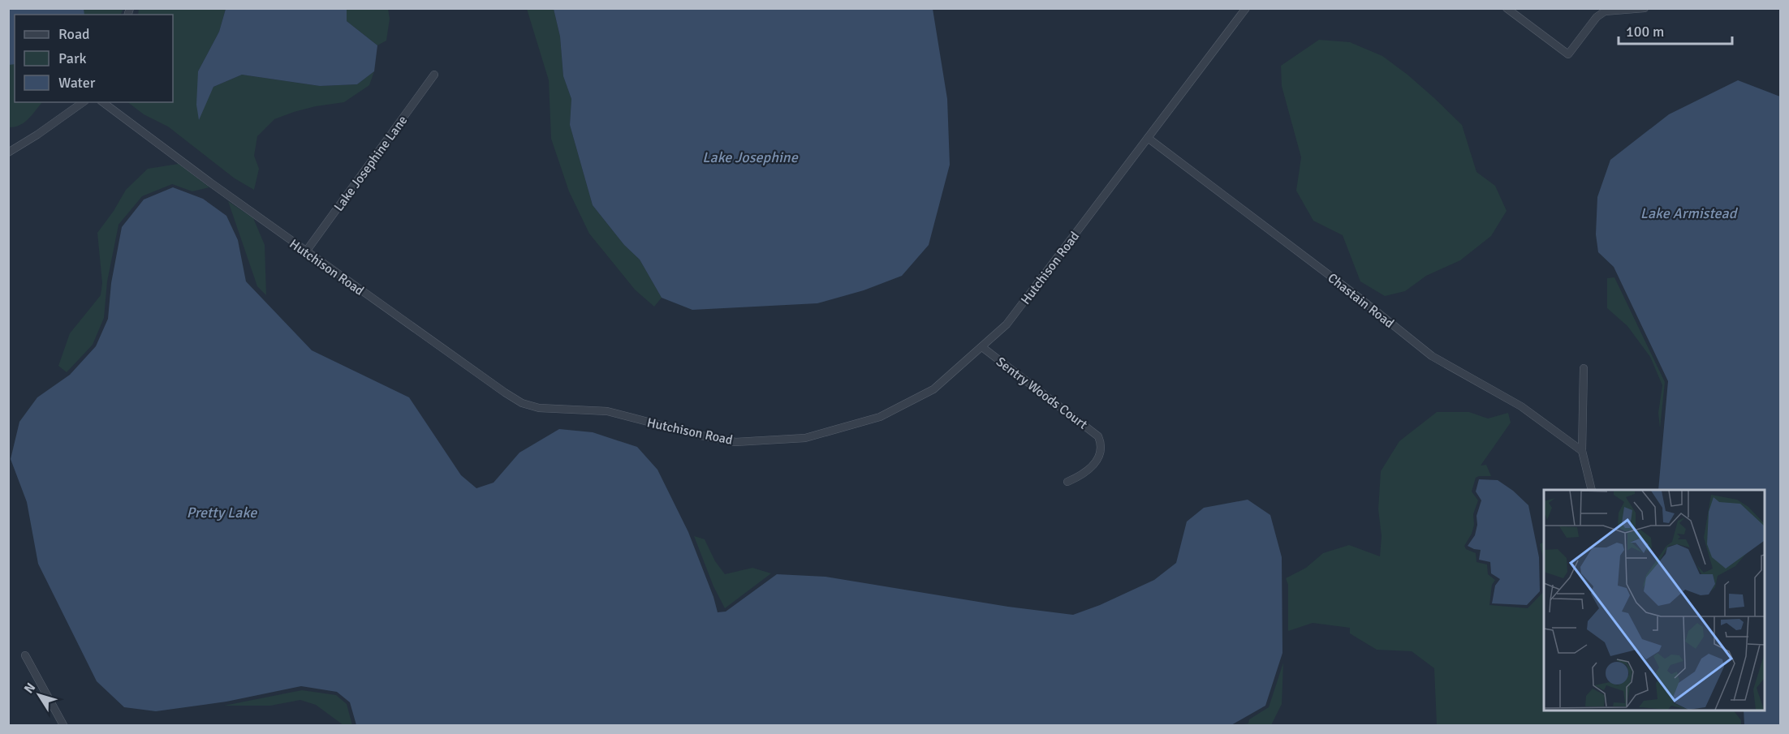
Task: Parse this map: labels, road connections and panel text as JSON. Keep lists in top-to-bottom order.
{
  "streets": {
    "street": [
      "Lake Josephine Lane",
      "Hutchison Road",
      "Chastain Road",
      "Sentry Woods Court"
    ]
  },
  "crossings": [
    ["Lake Josephine Lane", "Hutchison Road"],
    ["Hutchison Road", "Chastain Road"],
    ["Hutchison Road", "Sentry Woods Court"]
  ],
  "water": ["Lake Josephine", "Lake Armistead", "Pretty Lake"],
  "legend": ["Road", "Park", "Water"],
  "scale_bar": "100 m",
  "north": "top left"
}
